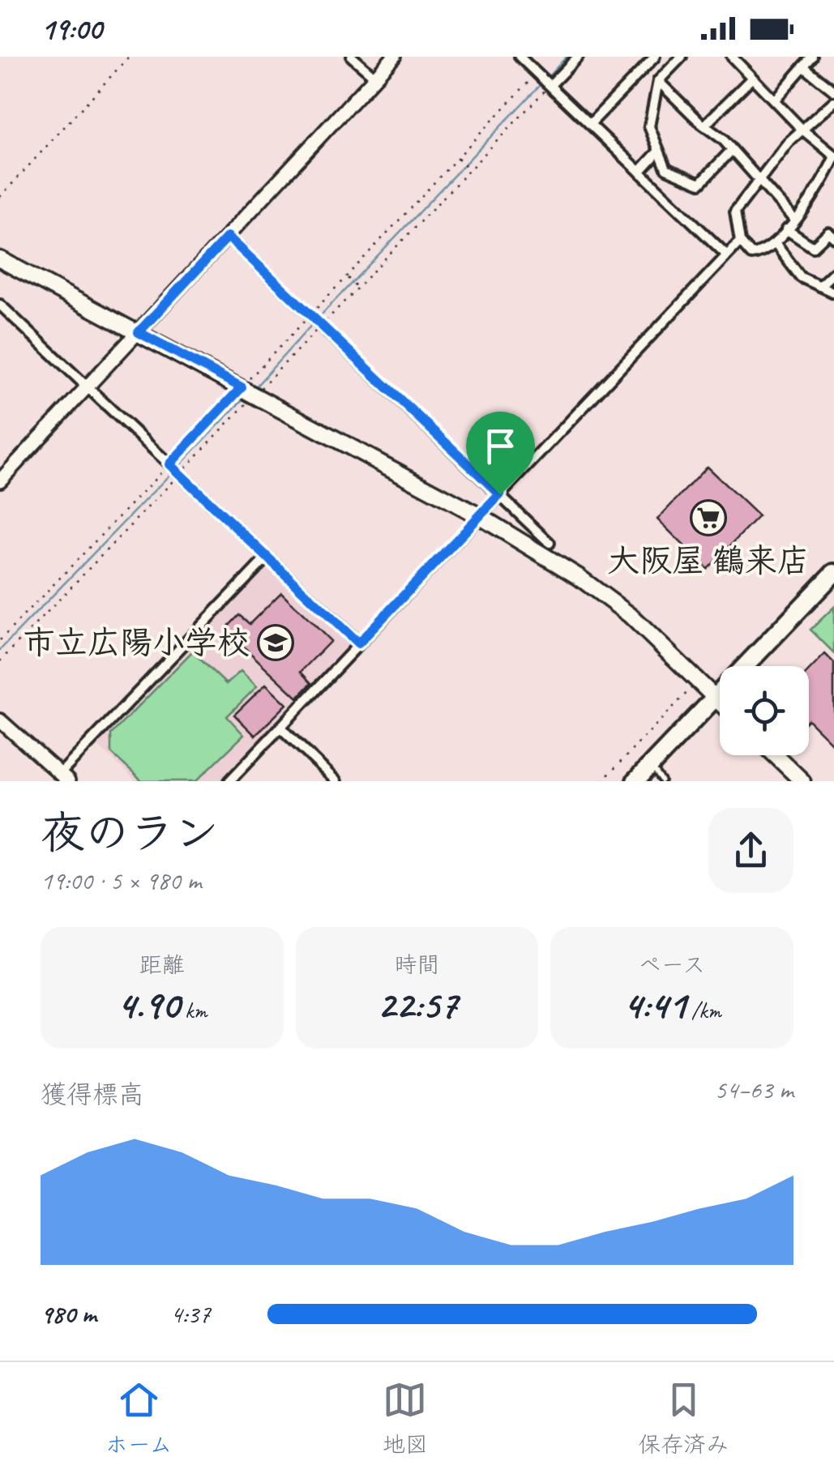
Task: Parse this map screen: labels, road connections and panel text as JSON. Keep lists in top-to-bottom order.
{
  "places": {
    "supermarket": ["大阪屋 鶴来店"],
    "school or university": ["市立広陽小学校"]
  },
  "page": {
    "status": "19:00",
    "heading": ["夜のラン", "19:00 · 5 × 980 m"],
    "stats": [
      ["距離", "4.90 km"],
      ["時間", "22:57"],
      ["ペース", "4:41 /km"]
    ],
    "chart": ["獲得標高", "54–63 m"],
    "list": [
      {
        "name": "980 m",
        "note": "4:37"
      }
    ],
    "tabs": ["ホーム", "地図", "保存済み"]
  }
}
